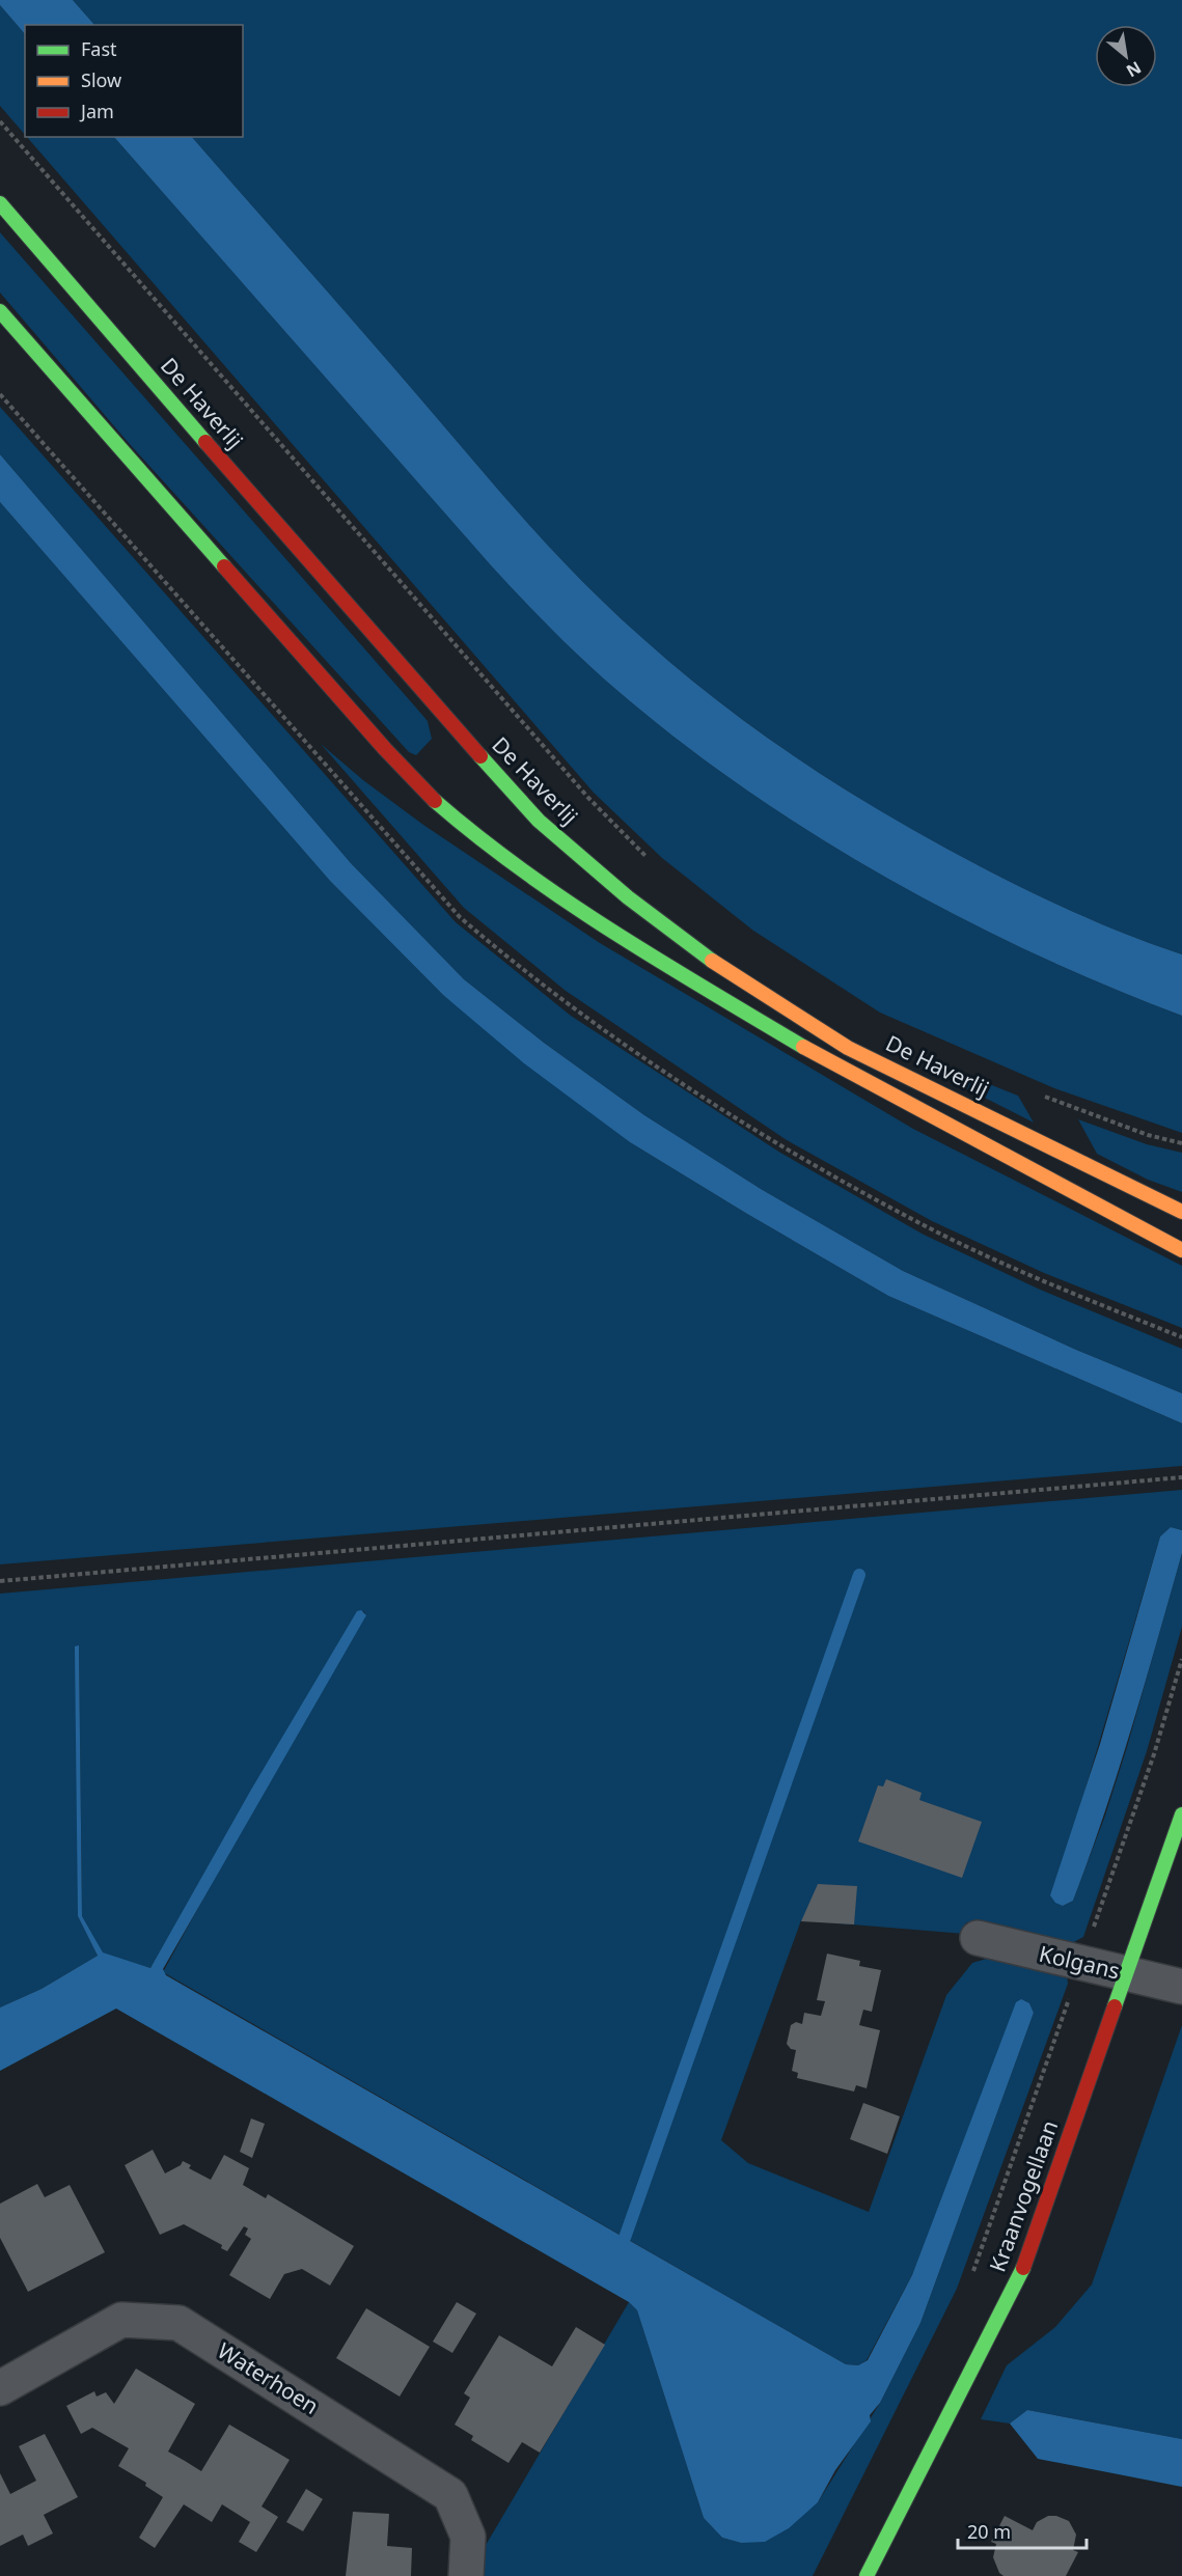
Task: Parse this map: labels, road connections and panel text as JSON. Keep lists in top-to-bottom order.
{
  "streets": {
    "street": [
      "De Haverlij",
      "Kolgans",
      "Kraanvogellaan",
      "Waterhoen"
    ]
  },
  "crossings": [
    ["Kolgans", "Kraanvogellaan"]
  ],
  "legend": ["Fast", "Slow", "Jam"],
  "scale_bar": "20 m",
  "north": "bottom right"
}
